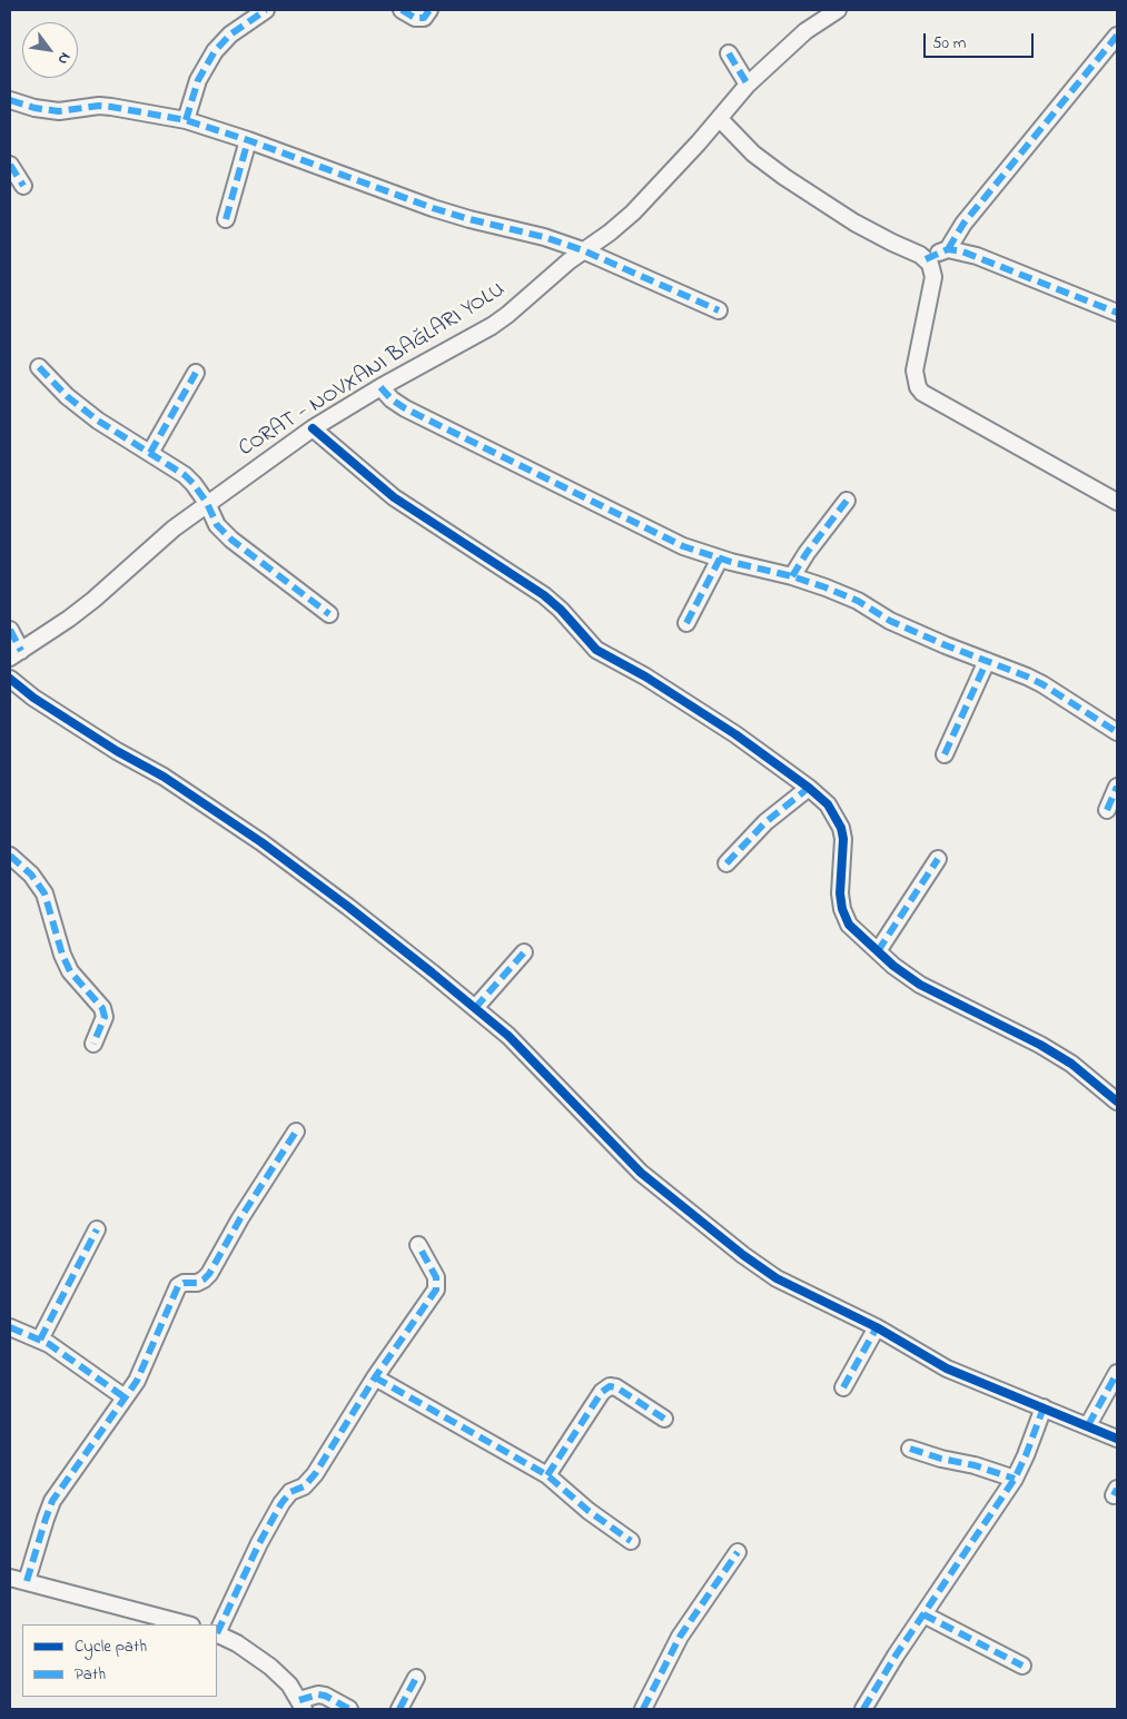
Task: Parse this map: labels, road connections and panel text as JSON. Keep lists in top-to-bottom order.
{
  "streets": {
    "cycle path": ["CORAT - NOVXANI BAĞLARI YOLU"]
  },
  "legend": ["Cycle path", "Path"],
  "scale_bar": "50 m",
  "north": "bottom right"
}
